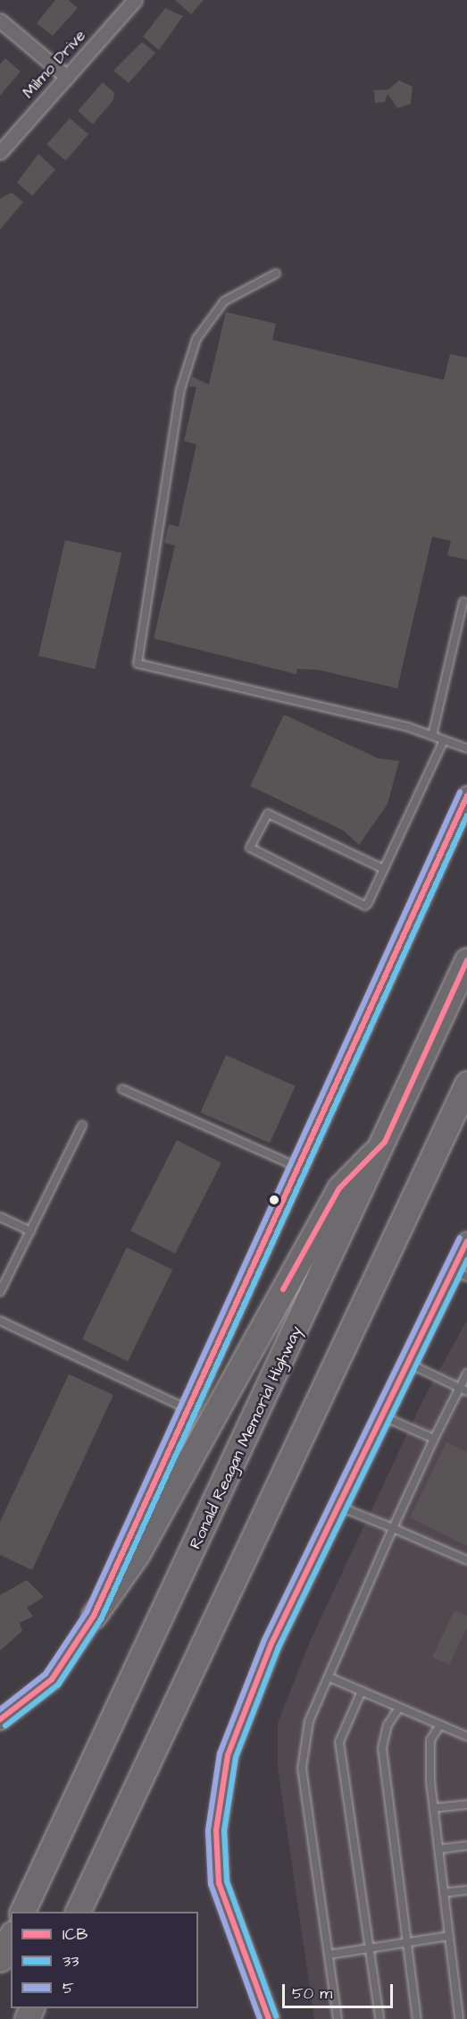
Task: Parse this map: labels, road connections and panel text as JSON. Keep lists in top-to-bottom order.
{
  "streets": {
    "highway": ["Ronald Reagan Memorial Highway"],
    "street": ["Milmo Drive"]
  },
  "lines": ["transit line 5", "transit line ICB", "transit line 33"],
  "legend": ["ICB", "33", "5"],
  "scale_bar": "50 m"
}
